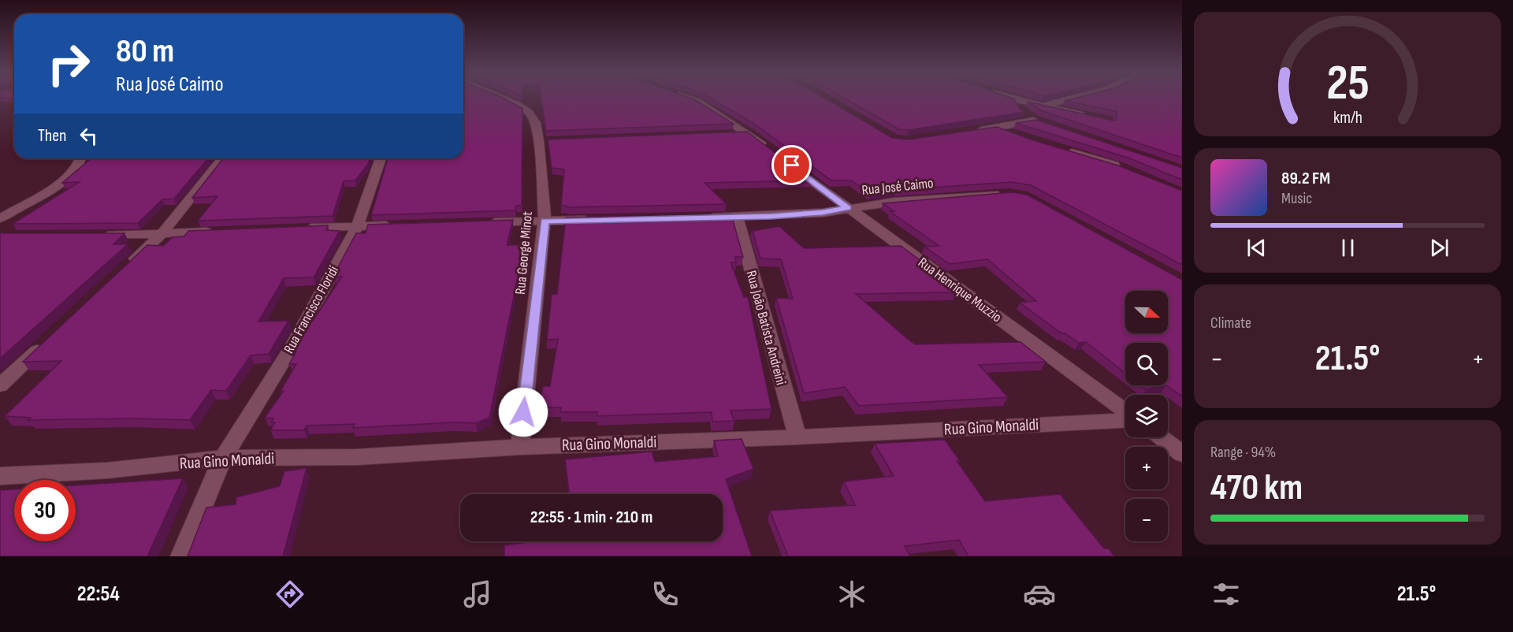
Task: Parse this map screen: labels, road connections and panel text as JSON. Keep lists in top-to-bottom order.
{
  "streets": {
    "street": [
      "Rua José Caimo",
      "Rua George Minot",
      "Rua Henrique Muzzio",
      "Rua Francisco Floridi",
      "Rua João Batista Andreini",
      "Rua Gino Monaldi"
    ]
  },
  "crossings": [
    ["Rua José Caimo", "Rua Henrique Muzzio"],
    ["Rua José Caimo", "Rua João Batista Andreini"],
    ["Rua George Minot", "Rua Gino Monaldi"],
    ["Rua Francisco Floridi", "Rua Gino Monaldi"],
    ["Rua João Batista Andreini", "Rua Gino Monaldi"]
  ],
  "north": "right",
  "page": {
    "turn": ["80 m", "Rua José Caimo"],
    "then": "Then",
    "song": ["89.2 FM", "Music"],
    "tile": [
      "Climate",
      ["Range · 94%", "470 km"]
    ],
    "map_buttons": ["+", "−"],
    "heat": ["−", "21.5°", "+"],
    "limit": "30",
    "trip": "22:55 · 1 min · 210 m",
    "tabs": ["22:54", "21.5°"],
    "gauge": ["25", "km/h"]
  }
}
